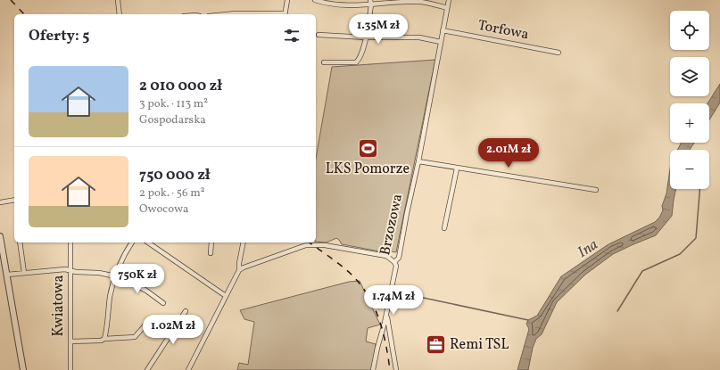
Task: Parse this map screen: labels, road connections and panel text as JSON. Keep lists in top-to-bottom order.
{
  "streets": {
    "street": ["Torfowa", "Brzozowa", "Kwiatowa"]
  },
  "crossings": [
    ["Torfowa", "Brzozowa"]
  ],
  "water": ["Ina"],
  "places": {
    "sports": ["LKS Pomorze"],
    "office": ["Remi TSL"]
  },
  "page": {
    "map_buttons": ["+", "−"],
    "price": [
      "1.35M zł",
      "2.01M zł",
      "750K zł",
      "1.74M zł",
      "1.02M zł"
    ],
    "heading": "Oferty: 5",
    "list": [
      {
        "name": "2 010 000 zł",
        "note": "3 pok. · 113 m² · Gospodarska"
      },
      {
        "name": "750 000 zł",
        "note": "2 pok. · 56 m² · Owocowa"
      }
    ]
  }
}
